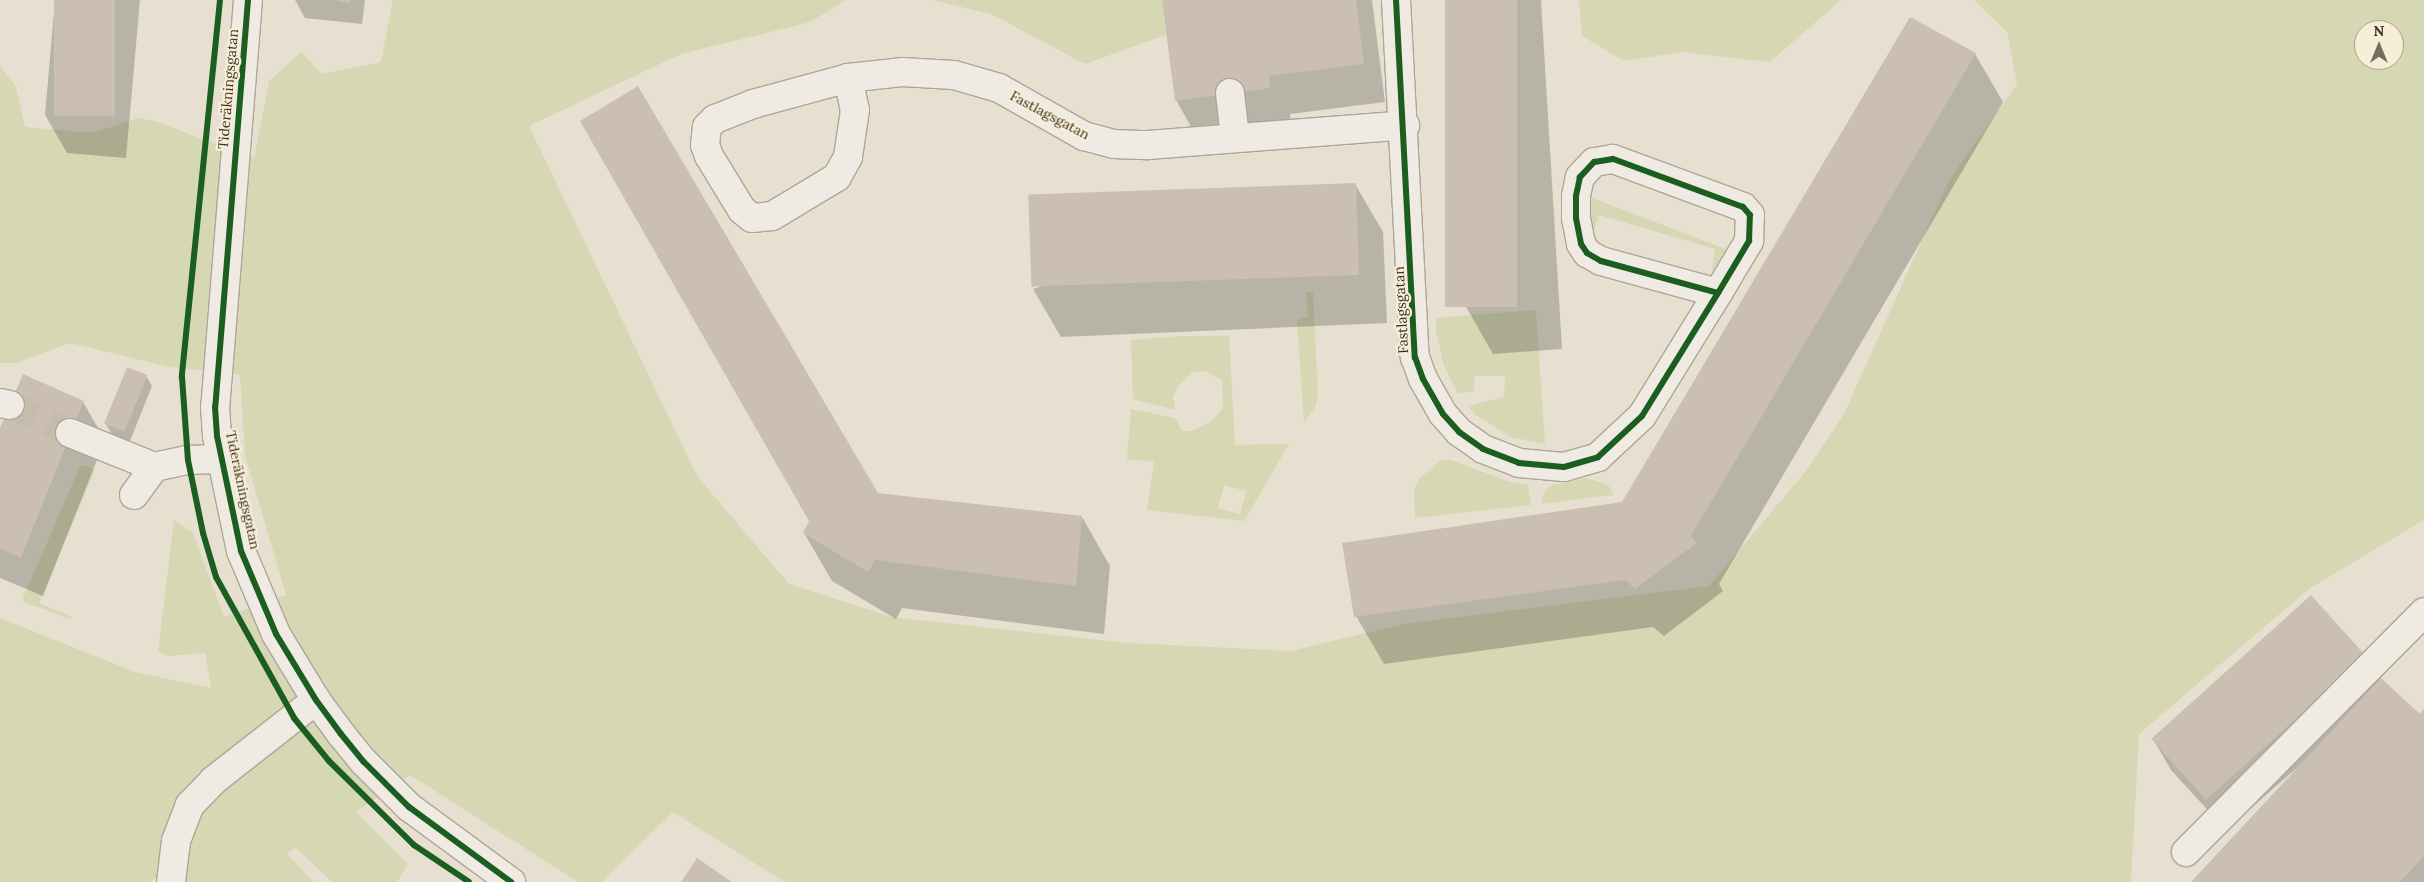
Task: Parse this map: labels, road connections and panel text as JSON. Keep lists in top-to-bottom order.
{
  "streets": {
    "street": ["Tideräkningsgatan", "Fastlagsgatan"]
  },
  "north": "top"
}
